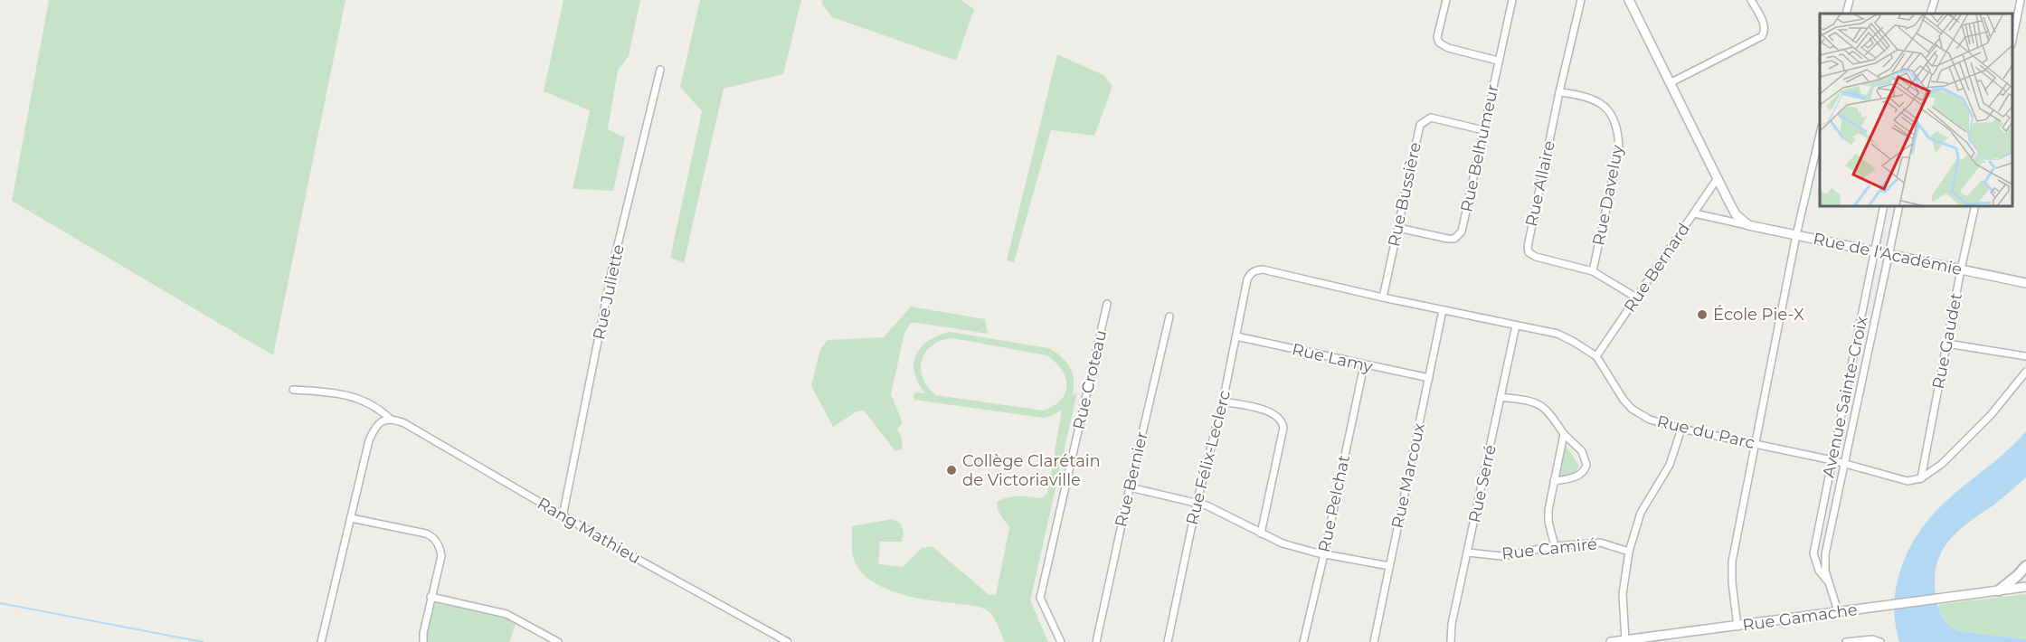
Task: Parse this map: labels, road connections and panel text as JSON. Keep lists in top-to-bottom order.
{
  "streets": {
    "street": [
      "Rue Belhumeur",
      "Rue Allaire",
      "Rue Bussière",
      "Rue Daveluy",
      "Rue de l'Académie",
      "Rue Bernard",
      "Rue Juliette",
      "Rue Gaudet",
      "Rue Lamy",
      "Rue Croteau",
      "Avenue Sainte-Croix",
      "Rue du Parc",
      "Rue Félix-Leclerc",
      "Rue Marcoux",
      "Rue Bernier",
      "Rue Serré",
      "Rue Pelchat",
      "Rang Mathieu",
      "Rue Camiré",
      "Rue Gamache"
    ]
  },
  "crossings": [
    ["Rue Belhumeur", "Rue Bussière"],
    ["Rue Allaire", "Rue Daveluy"],
    ["Rue Allaire", "Rue Bernard"],
    ["Rue Bussière", "Rue du Parc"],
    ["Rue de l'Académie", "Rue Bernard"],
    ["Rue de l'Académie", "Rue Gaudet"],
    ["Rue de l'Académie", "Avenue Sainte-Croix"],
    ["Rue Bernard", "Rue du Parc"],
    ["Rue Juliette", "Rang Mathieu"],
    ["Rue Gaudet", "Rue du Parc"],
    ["Rue Lamy", "Rue Félix-Leclerc"],
    ["Rue Lamy", "Rue Marcoux"],
    ["Rue Lamy", "Rue Pelchat"],
    ["Avenue Sainte-Croix", "Rue du Parc"],
    ["Avenue Sainte-Croix", "Rue Gamache"],
    ["Rue du Parc", "Rue Félix-Leclerc"],
    ["Rue du Parc", "Rue Marcoux"],
    ["Rue du Parc", "Rue Serré"],
    ["Rue Serré", "Rue Camiré"]
  ],
  "places": ["École Pie-X", "Collège Clarétain de Victoriaville"]
}
